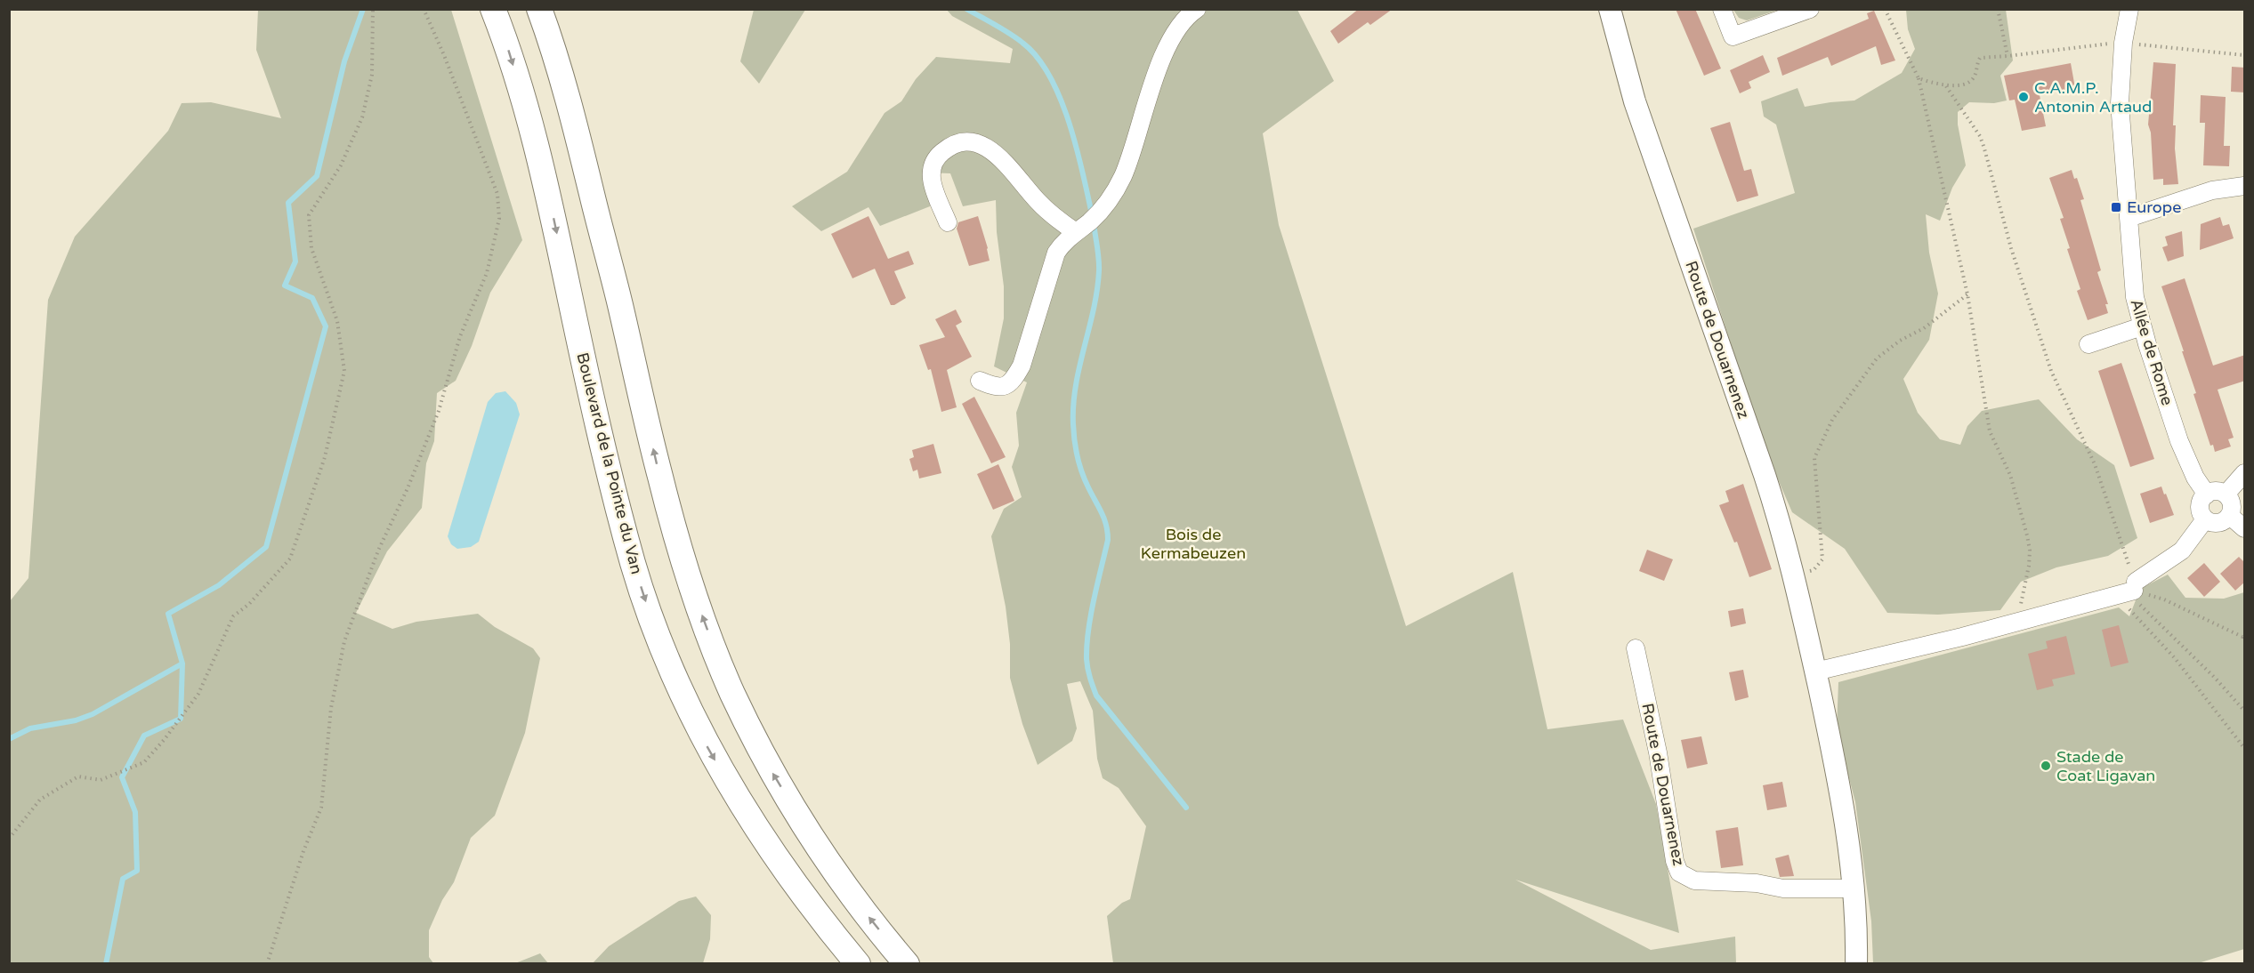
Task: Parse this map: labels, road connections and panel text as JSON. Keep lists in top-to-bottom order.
{
  "streets": {
    "highway": ["Boulevard de la Pointe du Van"],
    "main road": ["Route de Douarnenez"],
    "street": ["Allée de Rome"]
  },
  "parks": ["Bois de Kermabeuzen"],
  "places": {
    "other": ["C.A.M.P. Antonin Artaud", "Stade de Coat Ligavan"],
    "transit": ["Europe"]
  }
}
